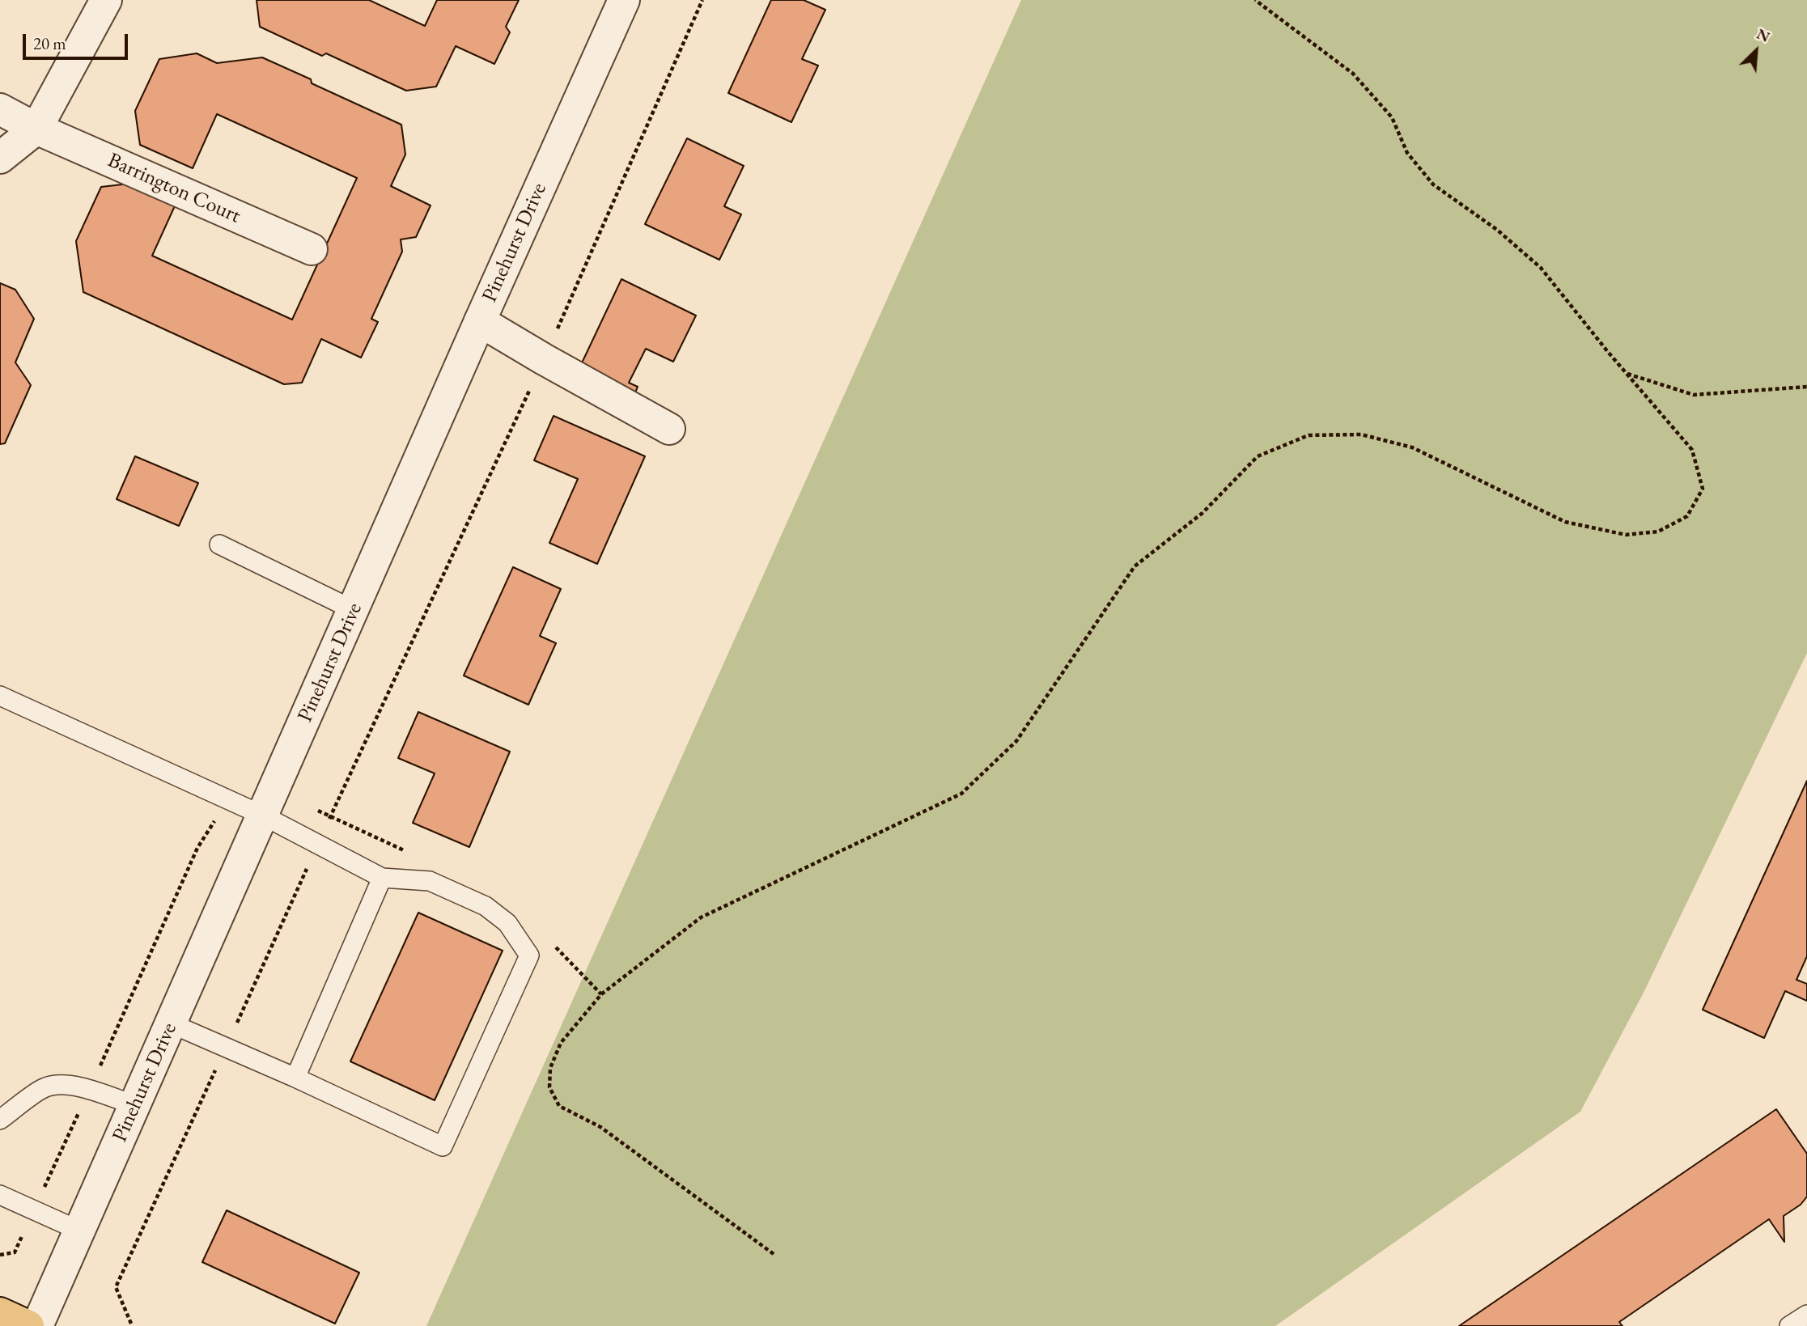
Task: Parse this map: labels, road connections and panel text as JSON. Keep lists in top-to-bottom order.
{
  "streets": {
    "street": ["Barrington Court", "Pinehurst Drive"]
  },
  "scale_bar": "20 m",
  "north": "top right"
}
